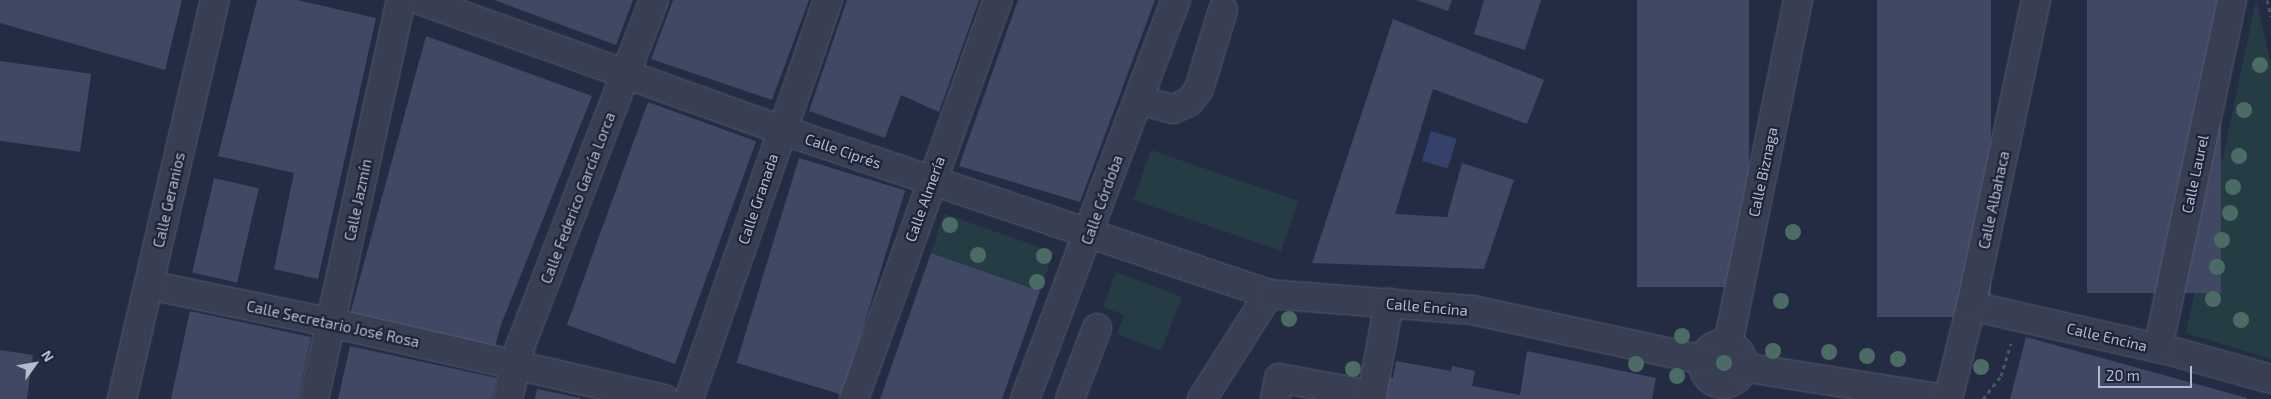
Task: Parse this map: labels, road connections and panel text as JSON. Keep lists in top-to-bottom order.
{
  "streets": {
    "street": [
      "Calle Ciprés",
      "Calle Biznaga",
      "Calle Laurel",
      "Calle Federico García Lorca",
      "Calle Granada",
      "Calle Almería",
      "Calle Geranios",
      "Calle Jazmín",
      "Calle Córdoba",
      "Calle Albahaca",
      "Calle Encina",
      "Calle Secretario José Rosa"
    ]
  },
  "crossings": [
    ["Calle Ciprés", "Calle Federico García Lorca"],
    ["Calle Ciprés", "Calle Granada"],
    ["Calle Ciprés", "Calle Almería"],
    ["Calle Ciprés", "Calle Córdoba"],
    ["Calle Ciprés", "Calle Encina"],
    ["Calle Biznaga", "Calle Encina"],
    ["Calle Laurel", "Calle Encina"],
    ["Calle Federico García Lorca", "Calle Secretario José Rosa"],
    ["Calle Geranios", "Calle Secretario José Rosa"],
    ["Calle Jazmín", "Calle Secretario José Rosa"],
    ["Calle Albahaca", "Calle Encina"]
  ],
  "scale_bar": "20 m",
  "north": "top right"
}
